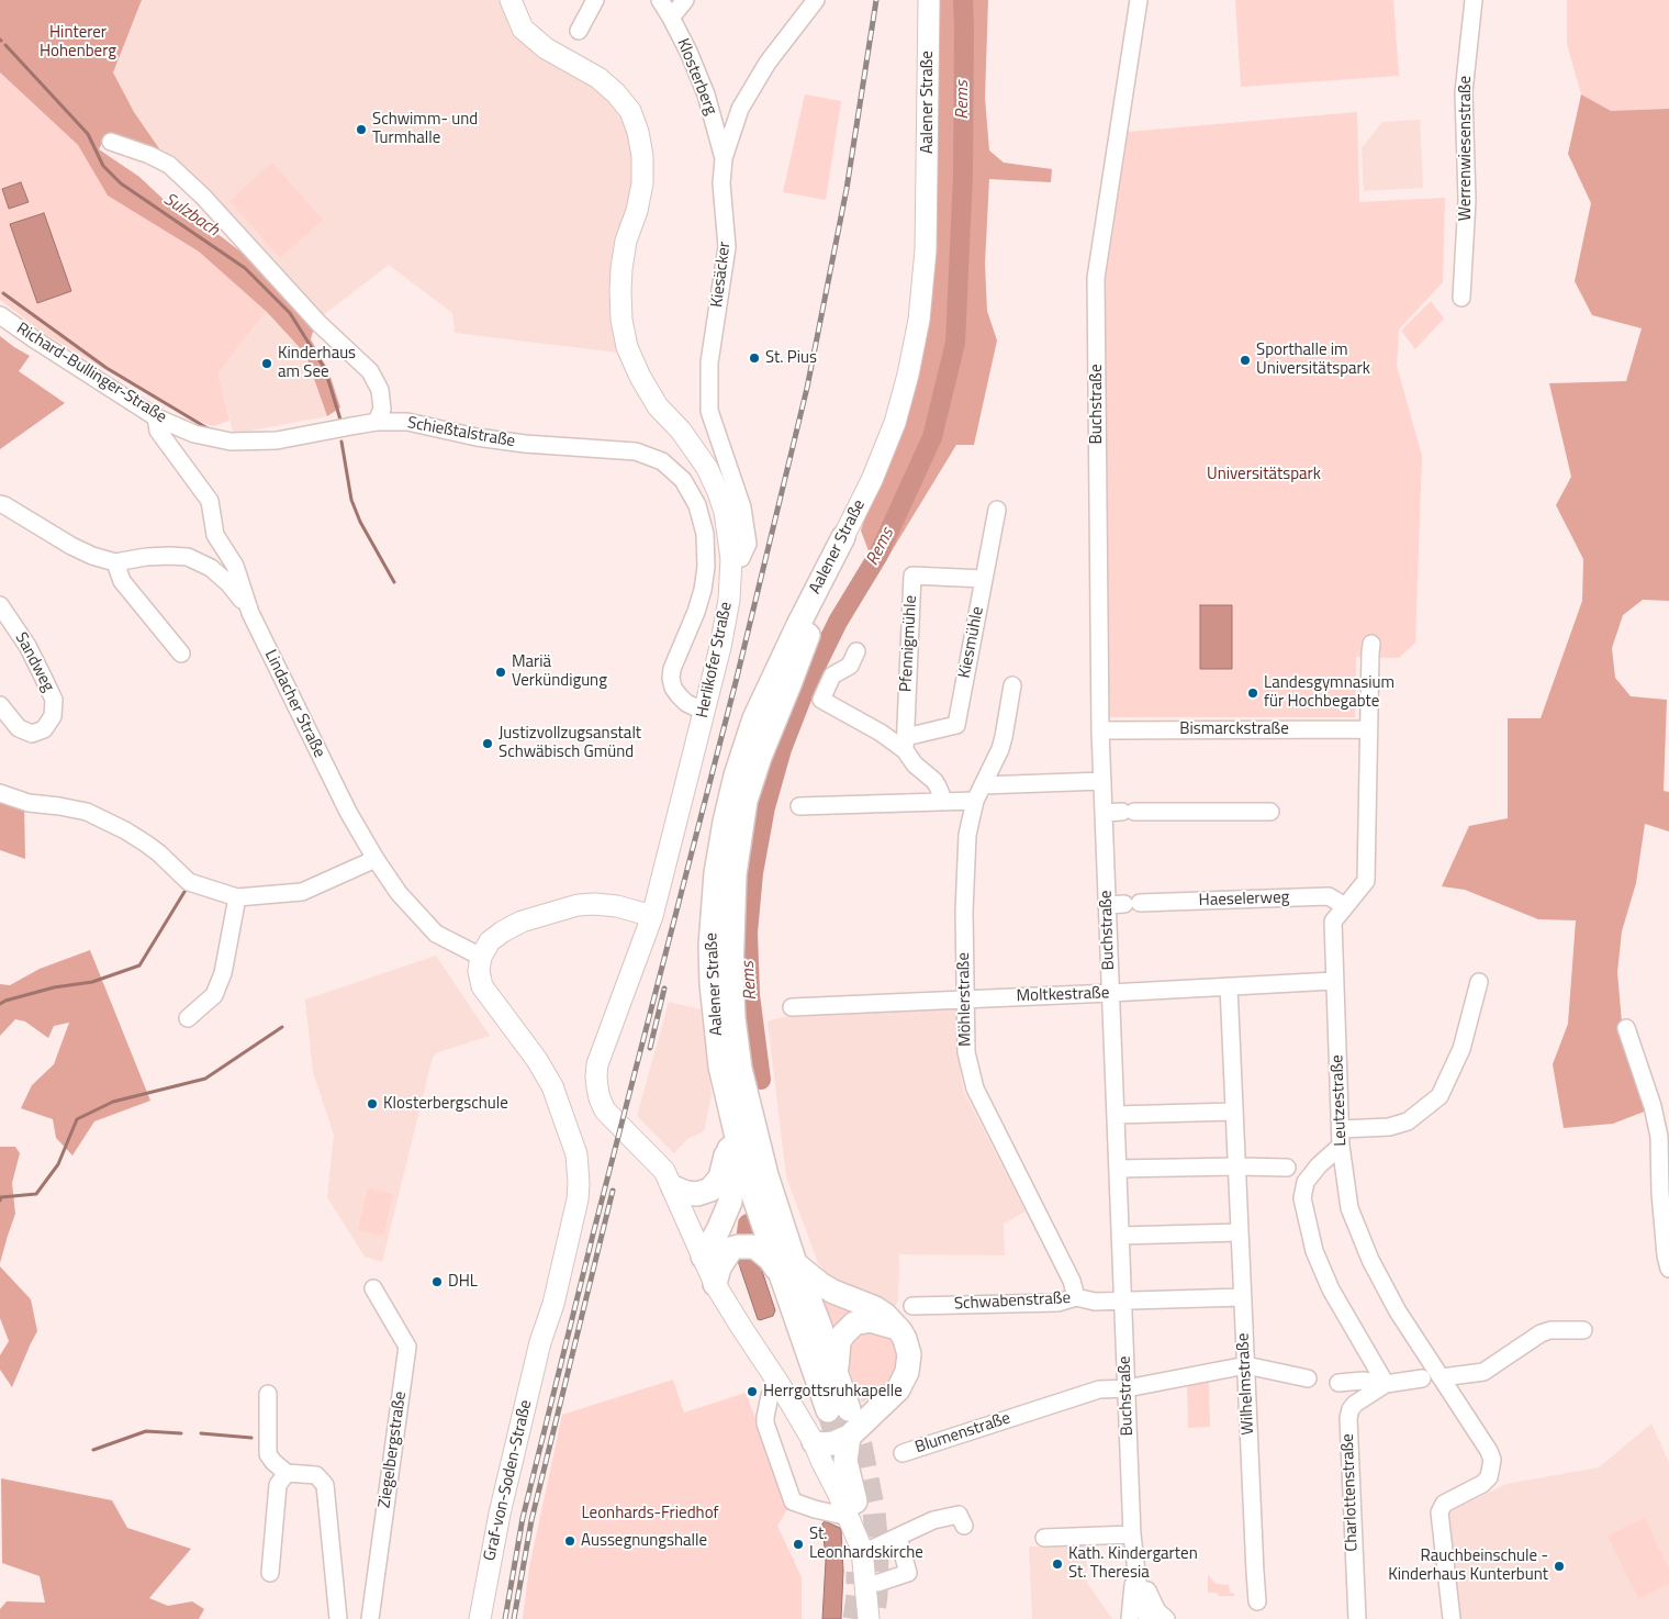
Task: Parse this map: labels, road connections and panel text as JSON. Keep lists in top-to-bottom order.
{
  "streets": {
    "highway": ["Aalener Straße"],
    "main road": ["Herlikofer Straße", "Graf-von-Soden-Straße"],
    "street": [
      "Klosterberg",
      "Werrenwiesenstraße",
      "Kiesäcker",
      "Richard-Bullinger-Straße",
      "Buchstraße",
      "Schießtalstraße",
      "Kiesmühle",
      "Pfennigmühle",
      "Sandweg",
      "Lindacher Straße",
      "Bismarckstraße",
      "Haeselerweg",
      "Moltkestraße",
      "Möhlerstraße",
      "Leutzestraße",
      "Schwabenstraße",
      "Wilhelmstraße",
      "Blumenstraße",
      "Ziegelbergstraße",
      "Charlottenstraße"
    ]
  },
  "crossings": [
    ["Klosterberg", "Kiesäcker"],
    ["Kiesäcker", "Herlikofer Straße"],
    ["Richard-Bullinger-Straße", "Schießtalstraße"],
    ["Richard-Bullinger-Straße", "Lindacher Straße"],
    ["Buchstraße", "Bismarckstraße"],
    ["Buchstraße", "Haeselerweg"],
    ["Buchstraße", "Moltkestraße"],
    ["Buchstraße", "Schwabenstraße"],
    ["Buchstraße", "Blumenstraße"],
    ["Schießtalstraße", "Herlikofer Straße"],
    ["Kiesmühle", "Pfennigmühle"],
    ["Lindacher Straße", "Graf-von-Soden-Straße"],
    ["Bismarckstraße", "Leutzestraße"],
    ["Haeselerweg", "Leutzestraße"],
    ["Moltkestraße", "Möhlerstraße"],
    ["Moltkestraße", "Leutzestraße"],
    ["Moltkestraße", "Wilhelmstraße"],
    ["Möhlerstraße", "Schwabenstraße"],
    ["Schwabenstraße", "Wilhelmstraße"],
    ["Wilhelmstraße", "Blumenstraße"]
  ],
  "water": ["Rems", "Sulzbach"],
  "parks": ["Hinterer Hohenberg", "Universitätspark", "Leonhards-Friedhof"],
  "places": [
    "Schwimm- und Turmhalle",
    "St. Pius",
    "Sporthalle im Universitätspark",
    "Kinderhaus am See",
    "Mariä Verkündigung",
    "Landesgymnasium für Hochbegabte",
    "Justizvollzugsanstalt Schwäbisch Gmünd",
    "Klosterbergschule",
    "DHL",
    "Herrgottsruhkapelle",
    "Aussegnungshalle",
    "St. Leonhardskirche",
    "Kath. Kindergarten St. Theresia",
    "Rauchbeinschule - Kinderhaus Kunterbunt"
  ]
}
